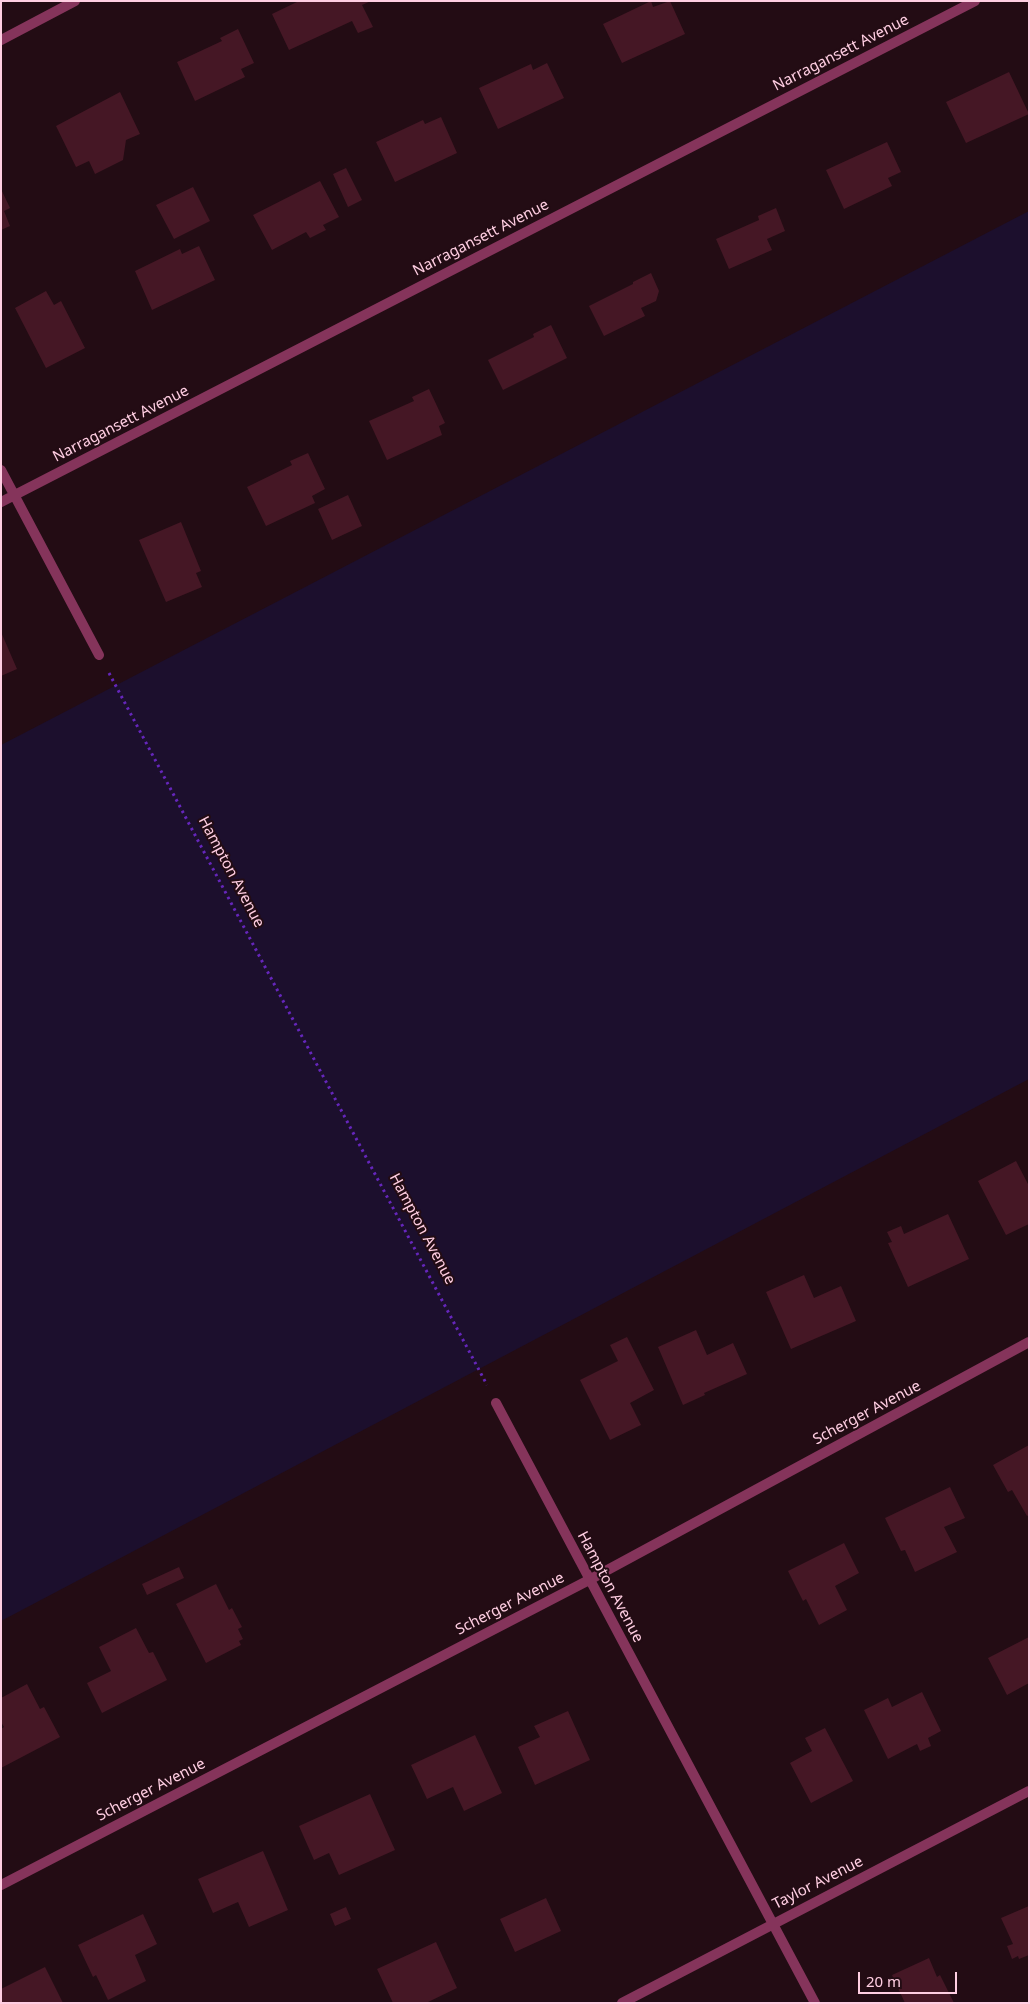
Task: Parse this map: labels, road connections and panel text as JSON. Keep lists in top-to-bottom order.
{
  "streets": {
    "street": [
      "Narragansett Avenue",
      "Hampton Avenue",
      "Scherger Avenue",
      "Taylor Avenue"
    ]
  },
  "crossings": [
    ["Hampton Avenue", "Scherger Avenue"],
    ["Hampton Avenue", "Taylor Avenue"]
  ],
  "scale_bar": "20 m"
}
